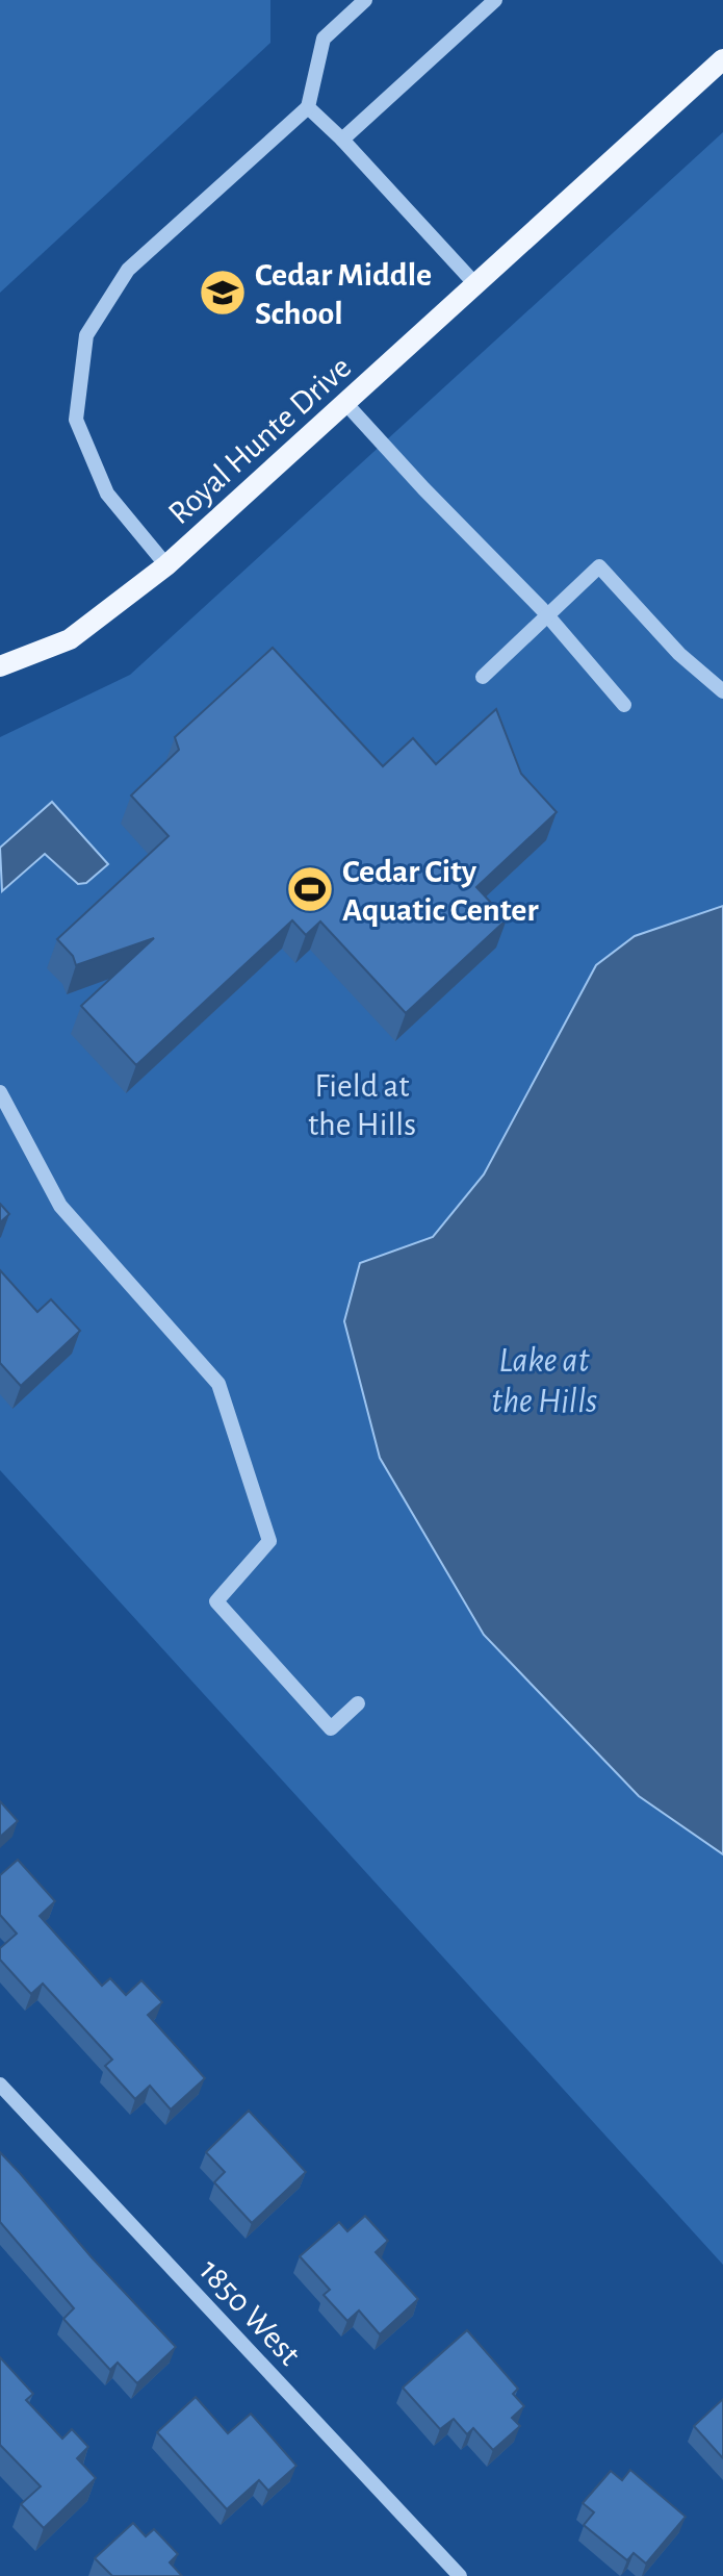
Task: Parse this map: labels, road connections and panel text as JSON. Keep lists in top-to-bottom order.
{
  "streets": {
    "main road": ["Royal Hunte Drive"],
    "street": ["1850 West"]
  },
  "water": ["Lake at the Hills"],
  "parks": ["Field at the Hills"],
  "places": {
    "school or university": ["Cedar Middle School"],
    "sports": ["Cedar City Aquatic Center"]
  }
}
